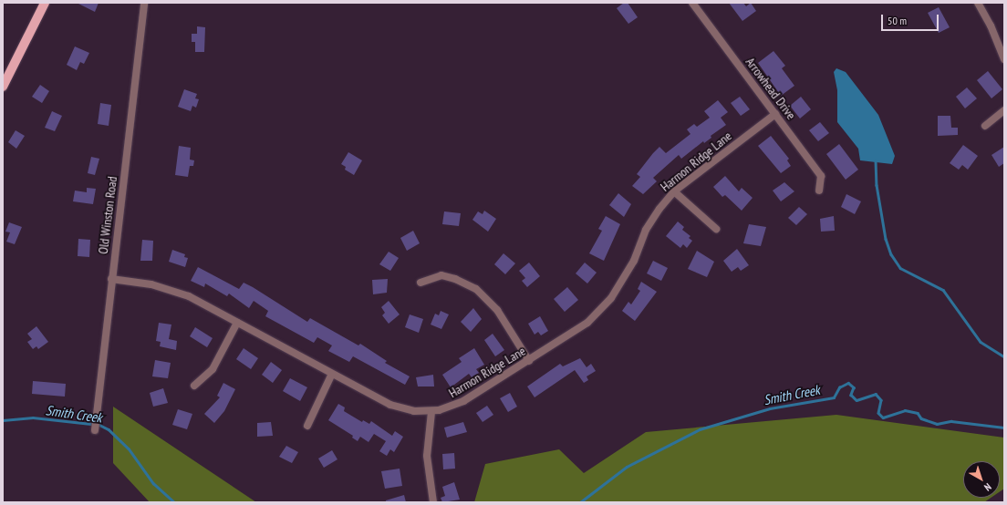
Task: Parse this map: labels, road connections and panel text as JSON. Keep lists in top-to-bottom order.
{
  "streets": {
    "street": ["Arrowhead Drive", "Harmon Ridge Lane", "Old Winston Road"]
  },
  "crossings": [
    ["Arrowhead Drive", "Harmon Ridge Lane"],
    ["Harmon Ridge Lane", "Old Winston Road"]
  ],
  "water": ["Smith Creek"],
  "scale_bar": "50 m",
  "north": "bottom right"
}
